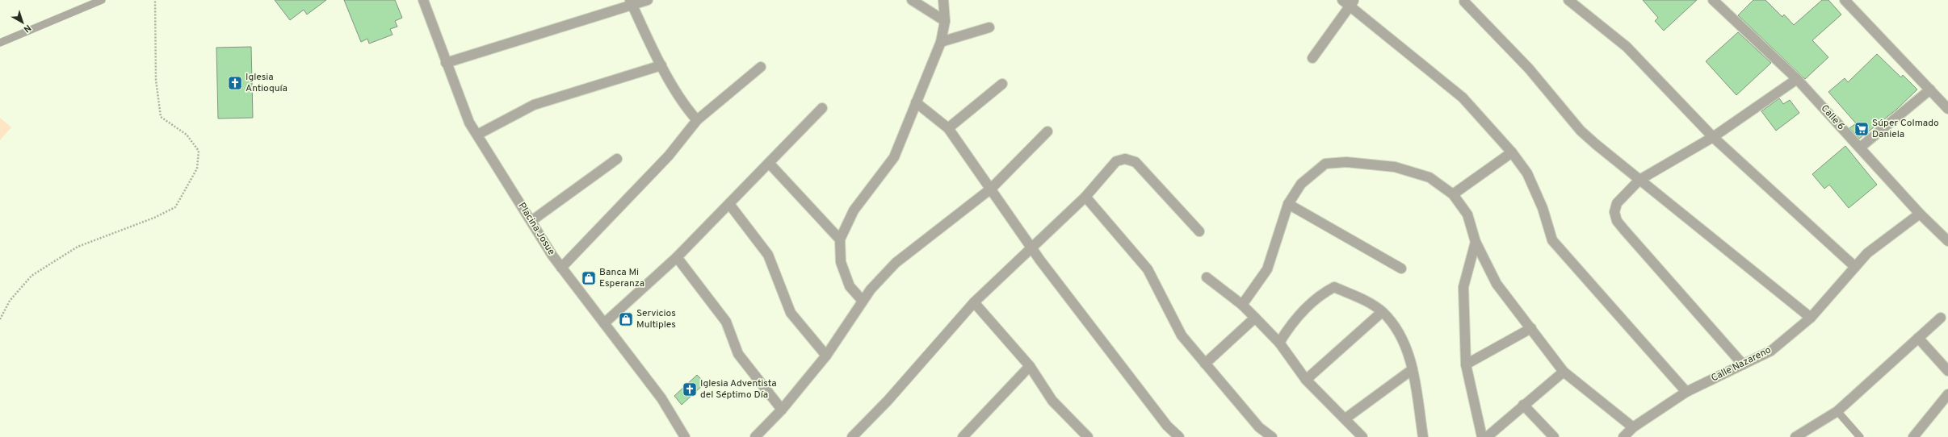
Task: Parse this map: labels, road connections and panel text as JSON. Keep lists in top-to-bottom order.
{
  "streets": {
    "street": ["Calle 6", "Placina Josue", "Calle Nazareno"]
  },
  "crossings": [
    ["Calle 6", "Calle Nazareno"]
  ],
  "places": {
    "church": ["Iglesia Antioquía", "Iglesia Adventista del Séptimo Día"],
    "supermarket": ["Súper Colmado Daniela"],
    "shop": ["Banca Mi Esperanza", "Servicios Multiples"]
  },
  "north": "bottom right"
}
